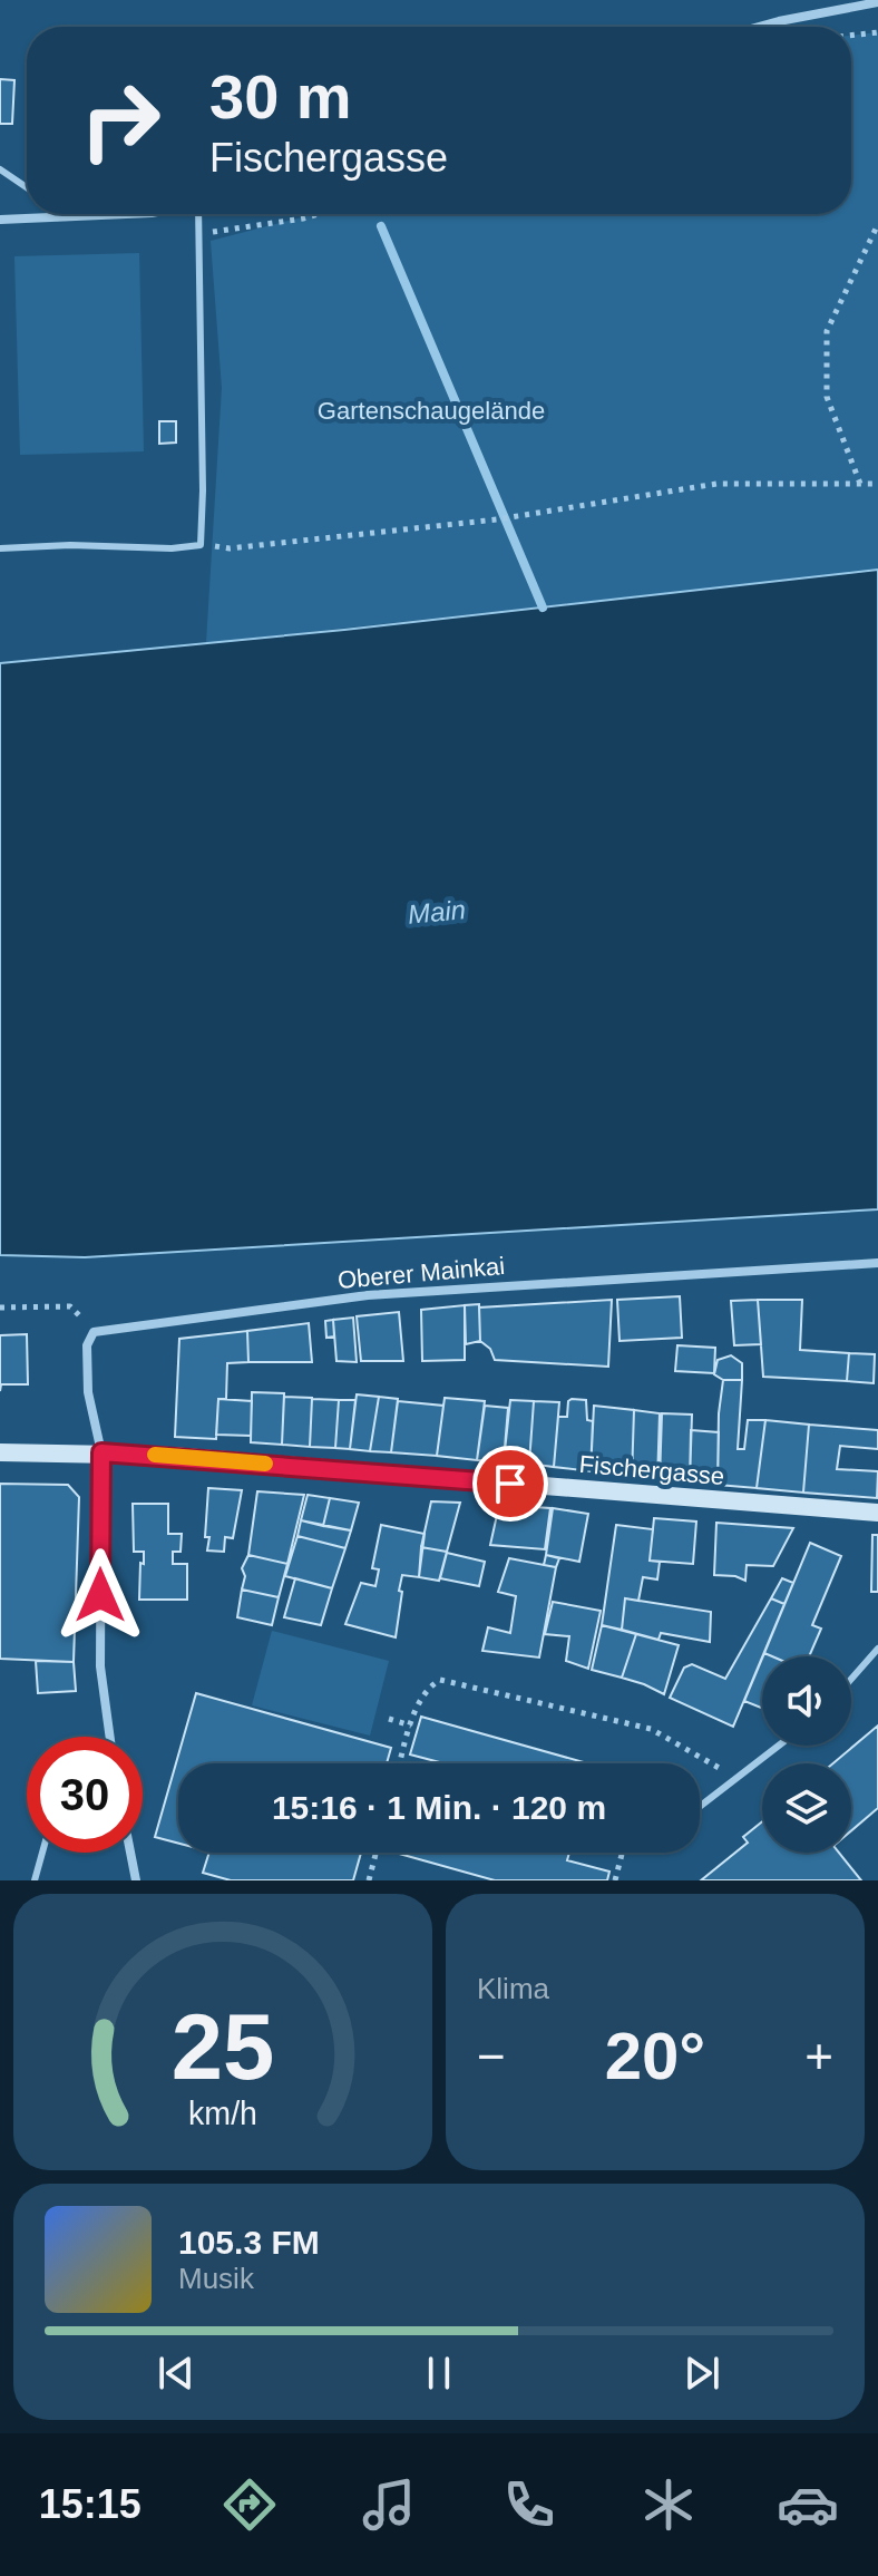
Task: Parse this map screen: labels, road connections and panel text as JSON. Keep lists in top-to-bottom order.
{
  "streets": {
    "street": ["Oberer Mainkai", "Fischergasse"]
  },
  "water": ["Main"],
  "parks": ["Gartenschaugelände"],
  "page": {
    "turn": ["30 m", "Fischergasse"],
    "limit": "30",
    "trip": "15:16 · 1 Min. · 120 m",
    "tile": "Klima",
    "heat": ["−", "20°", "+"],
    "song": ["105.3 FM", "Musik"],
    "tabs": "15:15",
    "gauge": ["25", "km/h"]
  }
}
